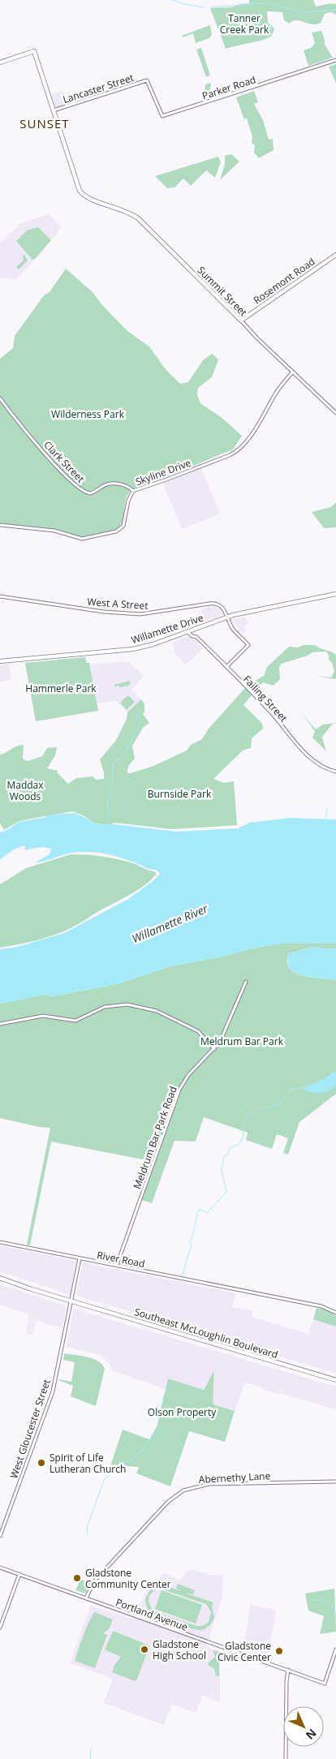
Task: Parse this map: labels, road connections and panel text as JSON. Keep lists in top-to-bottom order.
{
  "streets": {
    "main road": [
      "Rosemont Road",
      "Summit Street",
      "Willamette Drive",
      "Southeast McLoughlin Boulevard"
    ],
    "street": [
      "Parker Road",
      "Lancaster Street",
      "Clark Street",
      "Skyline Drive",
      "West A Street",
      "Failing Street",
      "Meldrum Bar Park Road",
      "River Road",
      "West Gloucester Street",
      "Abernethy Lane",
      "Portland Avenue"
    ]
  },
  "crossings": [
    ["Parker Road", "Lancaster Street"],
    ["Lancaster Street", "Summit Street"],
    ["Rosemont Road", "Summit Street"],
    ["Summit Street", "Skyline Drive"],
    ["Clark Street", "Skyline Drive"],
    ["West A Street", "Willamette Drive"],
    ["West A Street", "Failing Street"],
    ["Willamette Drive", "Failing Street"],
    ["Meldrum Bar Park Road", "River Road"],
    ["River Road", "West Gloucester Street"],
    ["Southeast McLoughlin Boulevard", "West Gloucester Street"],
    ["Abernethy Lane", "Portland Avenue"]
  ],
  "districts": ["SUNSET"],
  "water": ["Willamette River"],
  "parks": [
    "Tanner Creek Park",
    "Wilderness Park",
    "Hammerle Park",
    "Maddax Woods",
    "Burnside Park",
    "Meldrum Bar Park",
    "Olson Property"
  ],
  "places": [
    "Spirit of Life Lutheran Church",
    "Gladstone Community Center",
    "Gladstone High School",
    "Gladstone Civic Center"
  ],
  "north": "bottom right"
}
